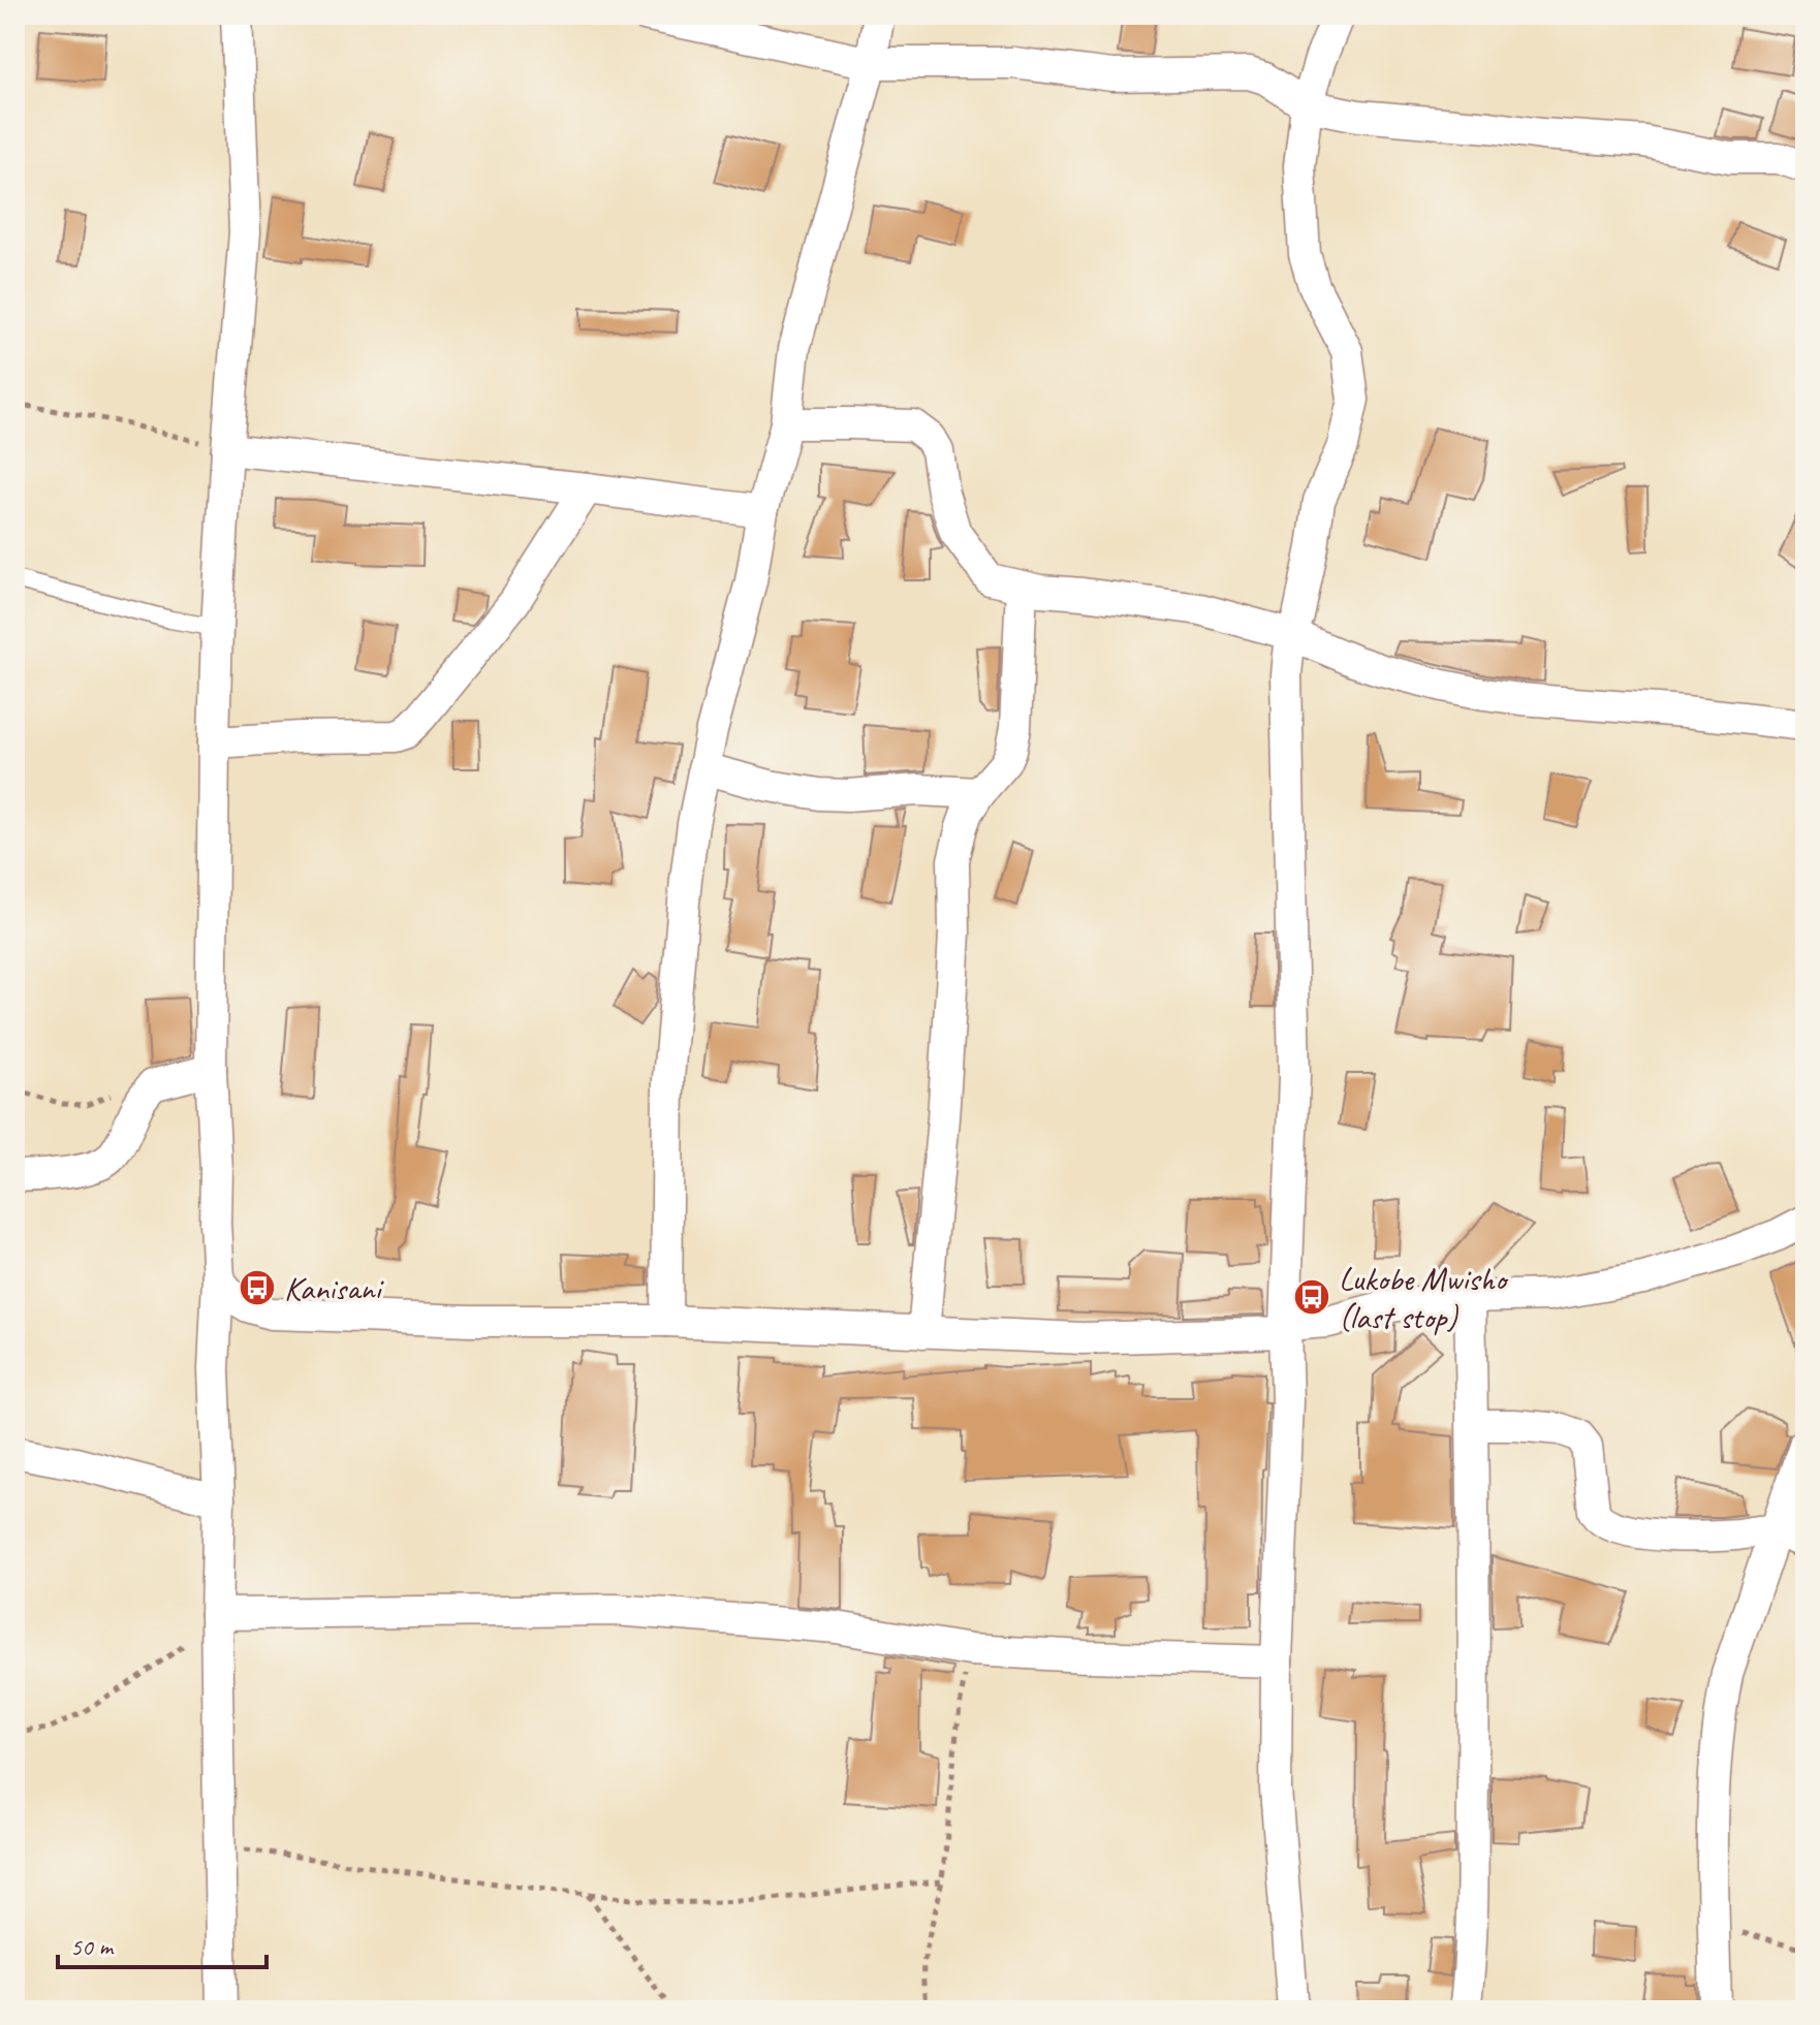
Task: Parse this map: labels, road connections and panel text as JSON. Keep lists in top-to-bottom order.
{
  "places": {
    "bus stop": ["Kanisani", "Lukobe Mwisho (last stop)"]
  },
  "scale_bar": "50 m"
}
